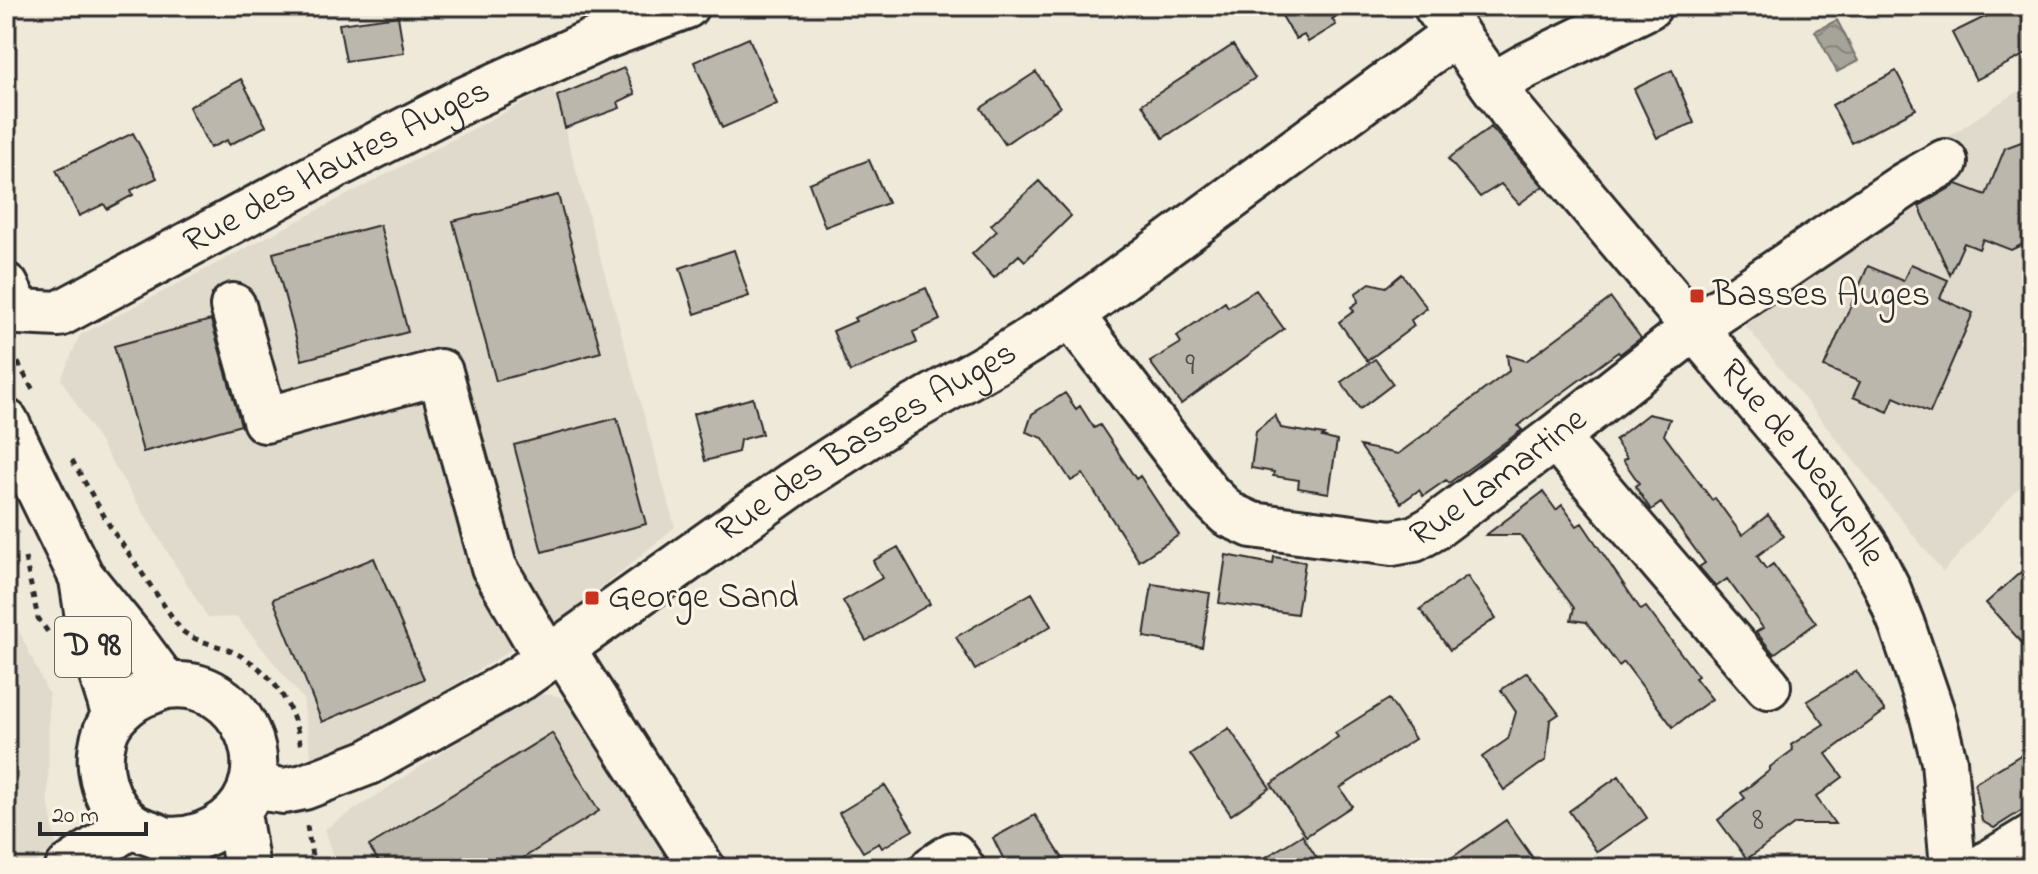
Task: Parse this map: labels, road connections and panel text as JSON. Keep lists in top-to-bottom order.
{
  "streets": {
    "street": [
      "Rue des Hautes Auges",
      "Rue des Basses Auges",
      "Rue de Neauphle",
      "Rue Lamartine",
      "D 98"
    ]
  },
  "crossings": [
    ["Rue des Basses Auges", "Rue de Neauphle"],
    ["Rue des Basses Auges", "Rue Lamartine"],
    ["Rue des Basses Auges", "D 98"],
    ["Rue de Neauphle", "Rue Lamartine"]
  ],
  "places": {
    "transit": ["Basses Auges", "George Sand"]
  },
  "house_numbers": ["9", "8"],
  "scale_bar": "20 m"
}
